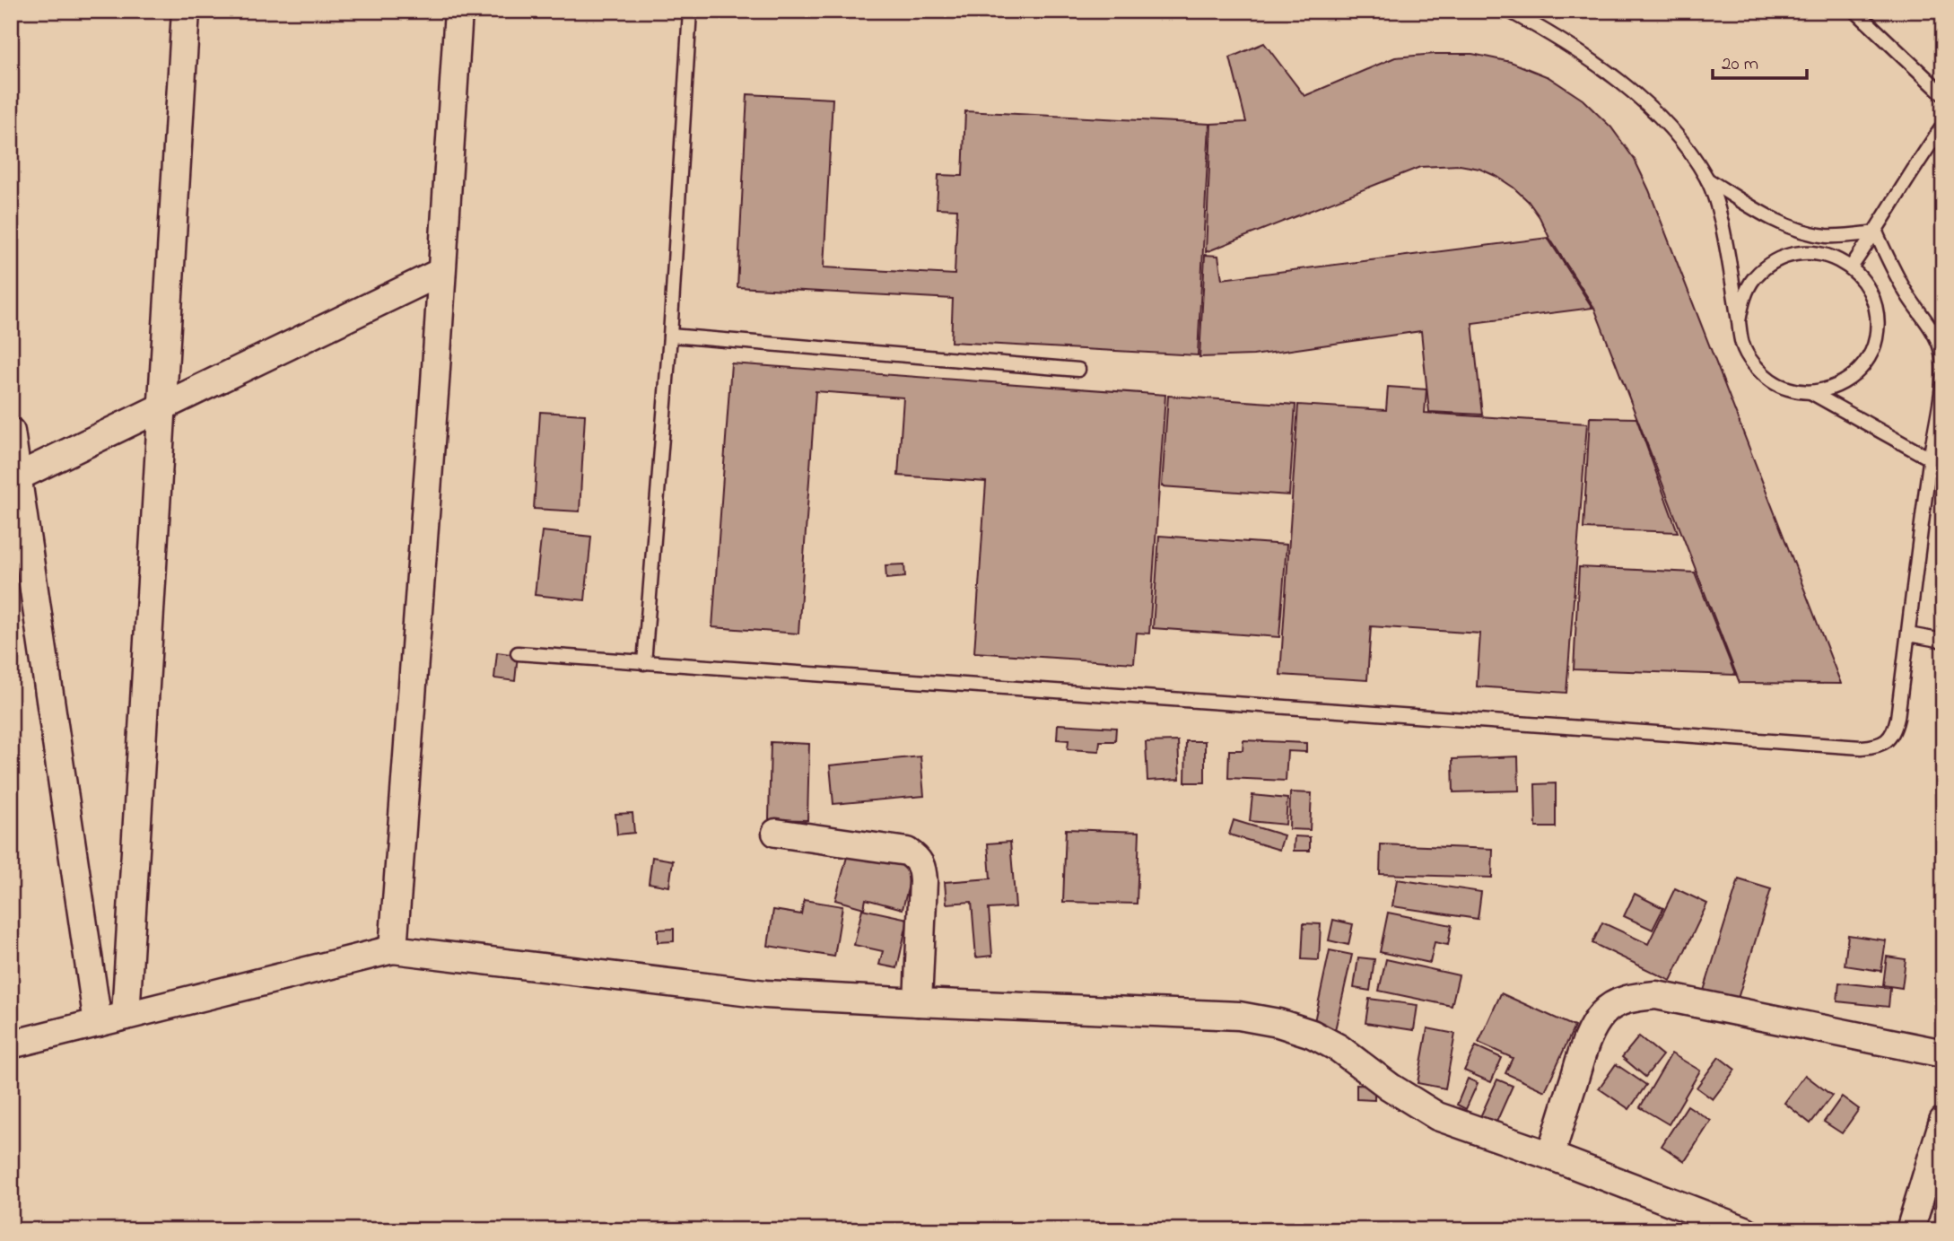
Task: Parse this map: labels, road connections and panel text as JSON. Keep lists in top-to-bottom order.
{
  "scale_bar": "20 m"
}
